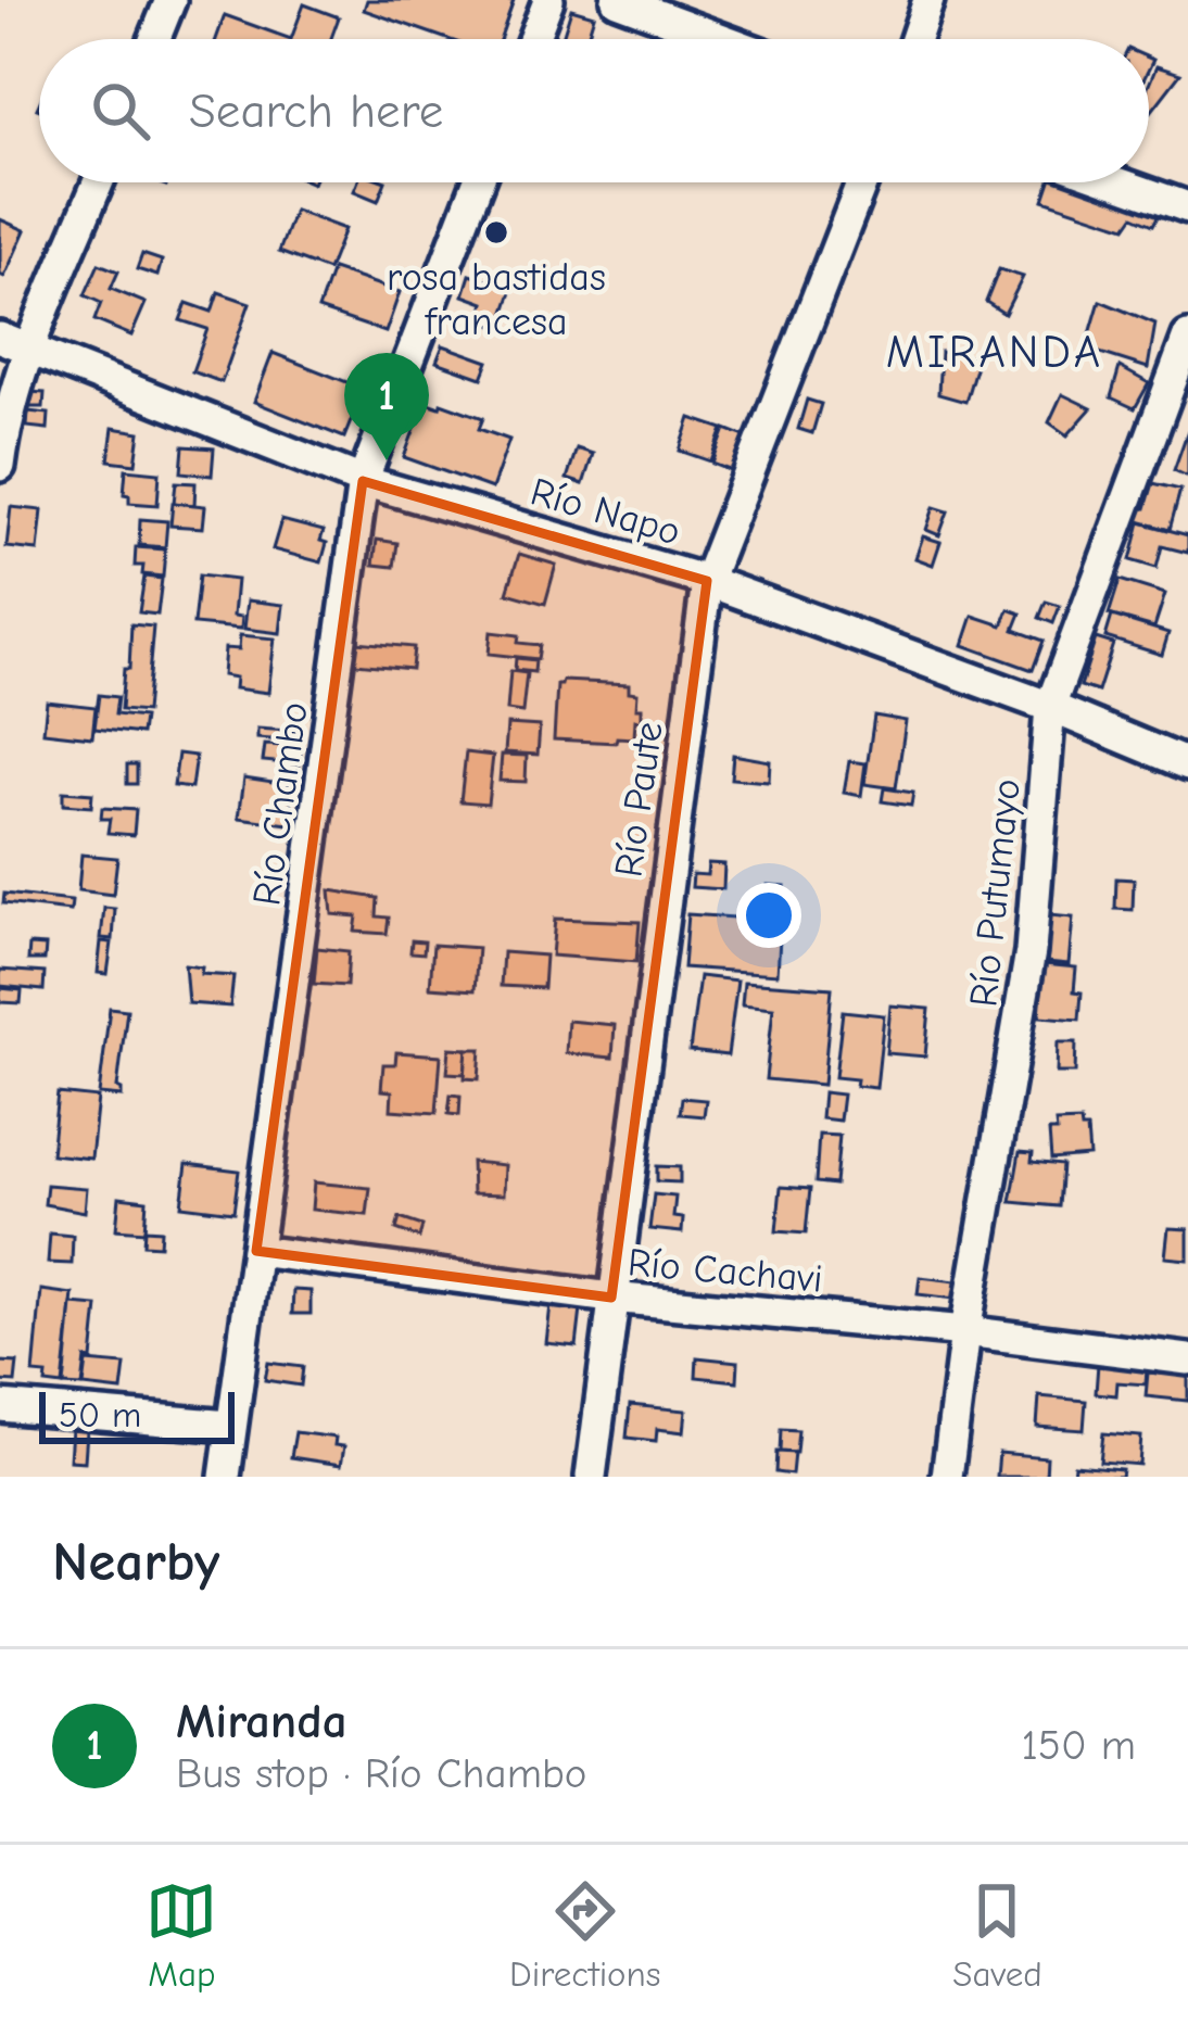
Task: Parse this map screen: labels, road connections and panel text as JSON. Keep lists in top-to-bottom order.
{
  "streets": {
    "street": [
      "Río Napo",
      "Río Paute",
      "Río Chambo",
      "Río Putumayo",
      "Río Cachavi"
    ]
  },
  "crossings": [
    ["Río Napo", "Río Paute"],
    ["Río Napo", "Río Chambo"],
    ["Río Napo", "Río Putumayo"],
    ["Río Paute", "Río Cachavi"],
    ["Río Chambo", "Río Cachavi"],
    ["Río Putumayo", "Río Cachavi"]
  ],
  "districts": ["MIRANDA"],
  "places": ["rosa bastidas francesa"],
  "scale_bar": "50 m",
  "page": {
    "search": "Search here",
    "pins": "1",
    "scale": "50 m",
    "heading": "Nearby",
    "list": [
      {
        "mark": "1",
        "name": "Miranda",
        "note": "Bus stop · Río Chambo",
        "value": "150 m"
      }
    ],
    "nav": ["Map", "Directions", "Saved"]
  }
}
